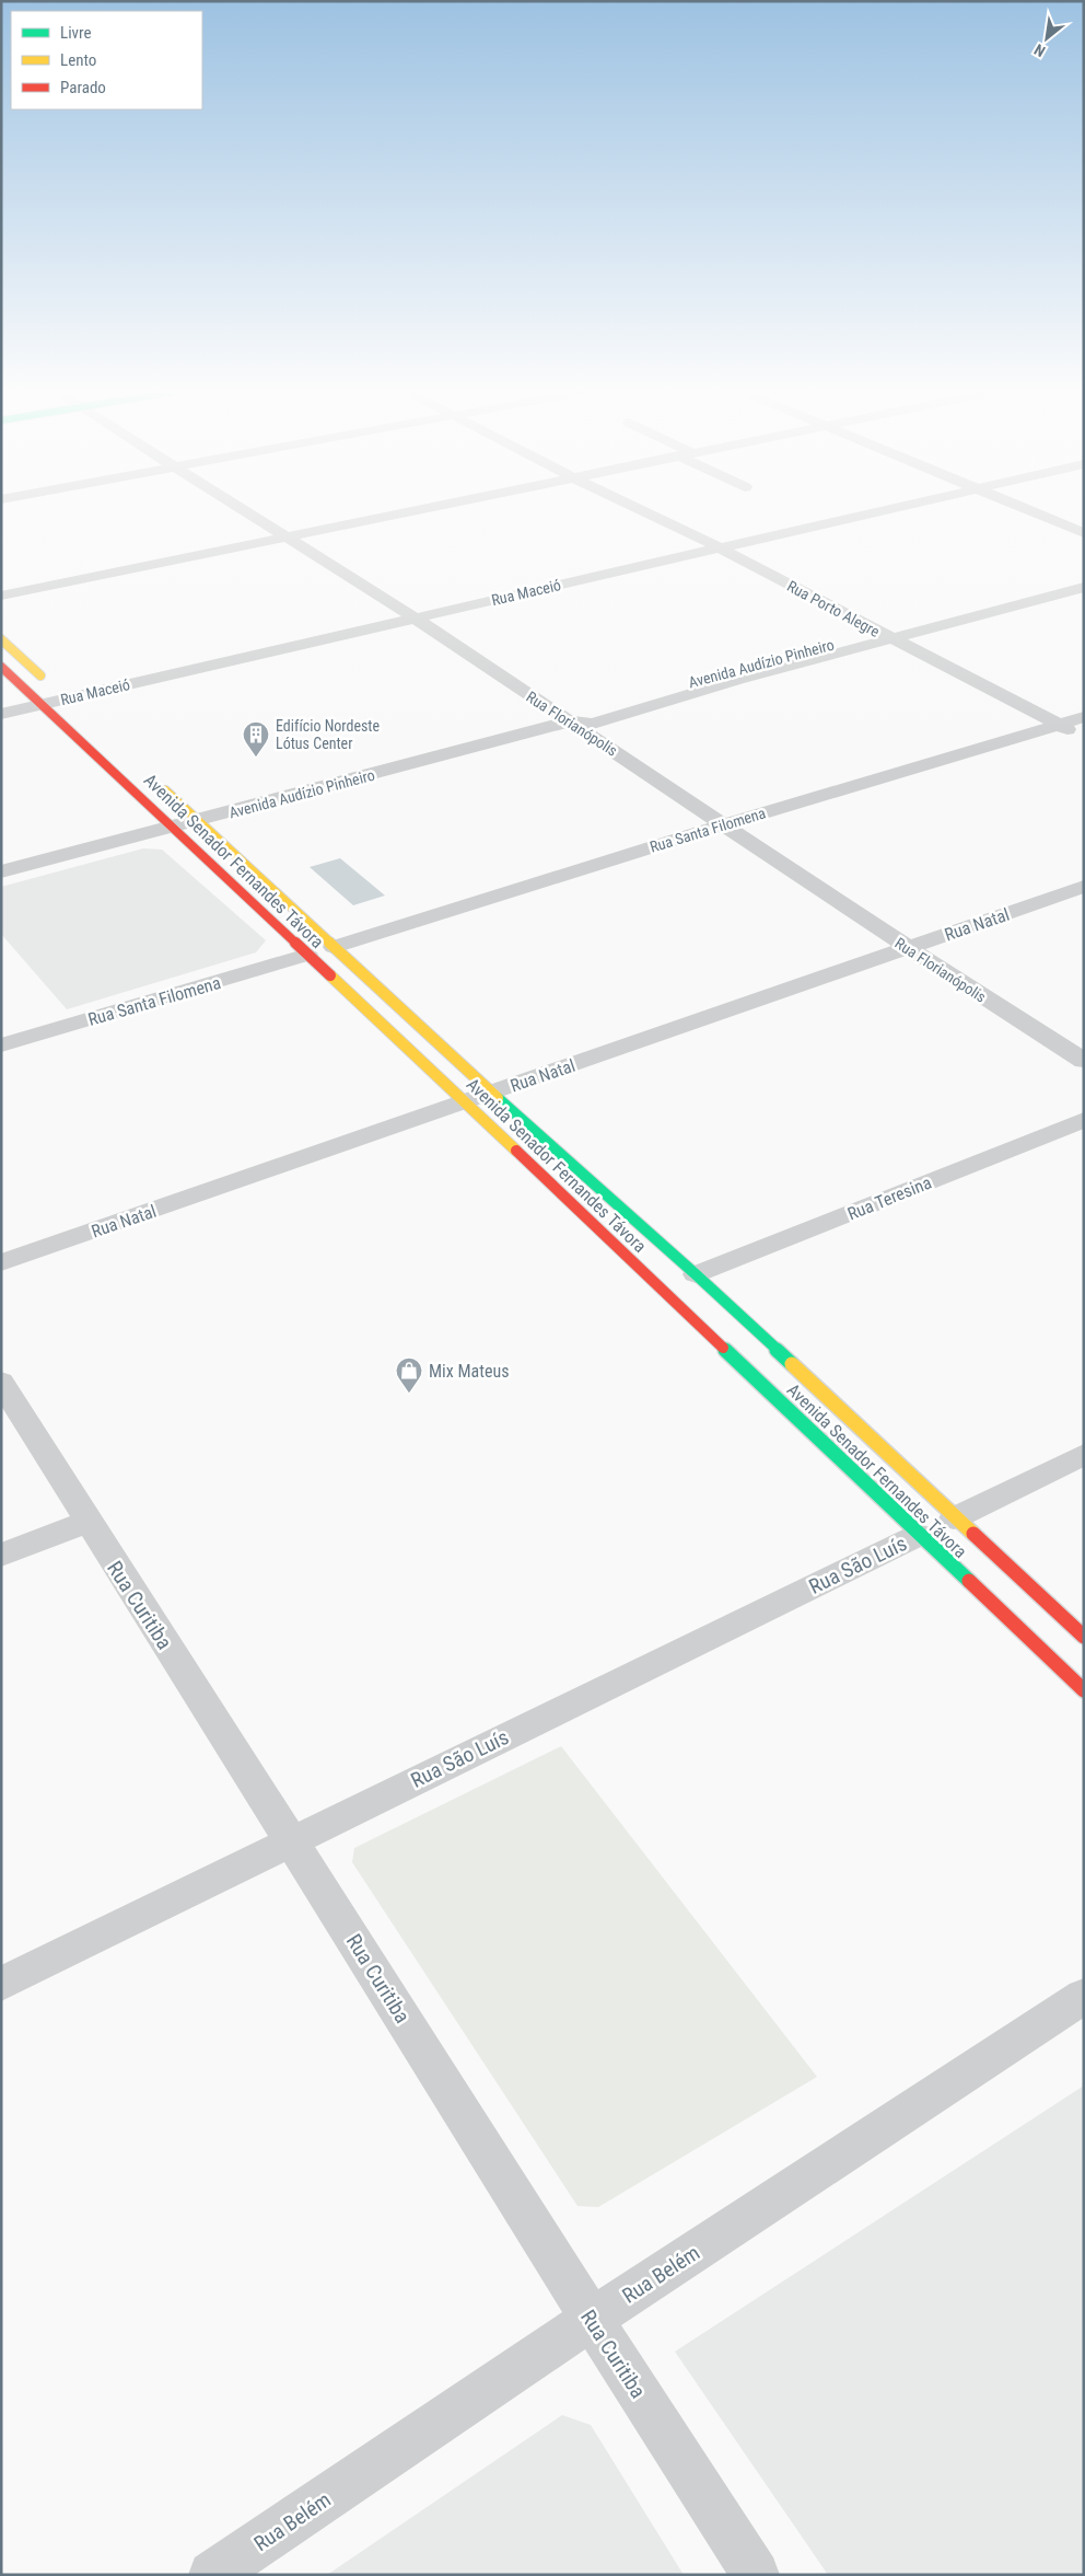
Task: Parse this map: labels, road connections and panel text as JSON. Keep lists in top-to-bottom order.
{
  "streets": {
    "main road": ["Avenida Senador Fernandes Távora"],
    "street": [
      "Rua Maceió",
      "Rua Porto Alegre",
      "Avenida Audízio Pinheiro",
      "Rua Florianópolis",
      "Rua Santa Filomena",
      "Rua Natal",
      "Rua Teresina",
      "Rua São Luís",
      "Rua Curitiba",
      "Rua Belém"
    ]
  },
  "crossings": [
    ["Rua Maceió", "Rua Porto Alegre"],
    ["Rua Maceió", "Rua Florianópolis"],
    ["Rua Maceió", "Avenida Senador Fernandes Távora"],
    ["Rua Porto Alegre", "Avenida Audízio Pinheiro"],
    ["Rua Porto Alegre", "Rua Santa Filomena"],
    ["Avenida Audízio Pinheiro", "Rua Florianópolis"],
    ["Avenida Audízio Pinheiro", "Avenida Senador Fernandes Távora"],
    ["Rua Florianópolis", "Rua Santa Filomena"],
    ["Rua Florianópolis", "Rua Natal"],
    ["Rua Santa Filomena", "Avenida Senador Fernandes Távora"],
    ["Avenida Senador Fernandes Távora", "Rua Natal"],
    ["Avenida Senador Fernandes Távora", "Rua Teresina"],
    ["Avenida Senador Fernandes Távora", "Rua São Luís"],
    ["Rua São Luís", "Rua Curitiba"],
    ["Rua Curitiba", "Rua Belém"]
  ],
  "places": {
    "building": ["Edifício Nordeste Lótus Center"],
    "shop": ["Mix Mateus"]
  },
  "legend": ["Livre", "Lento", "Parado"],
  "north": "bottom left"
}
